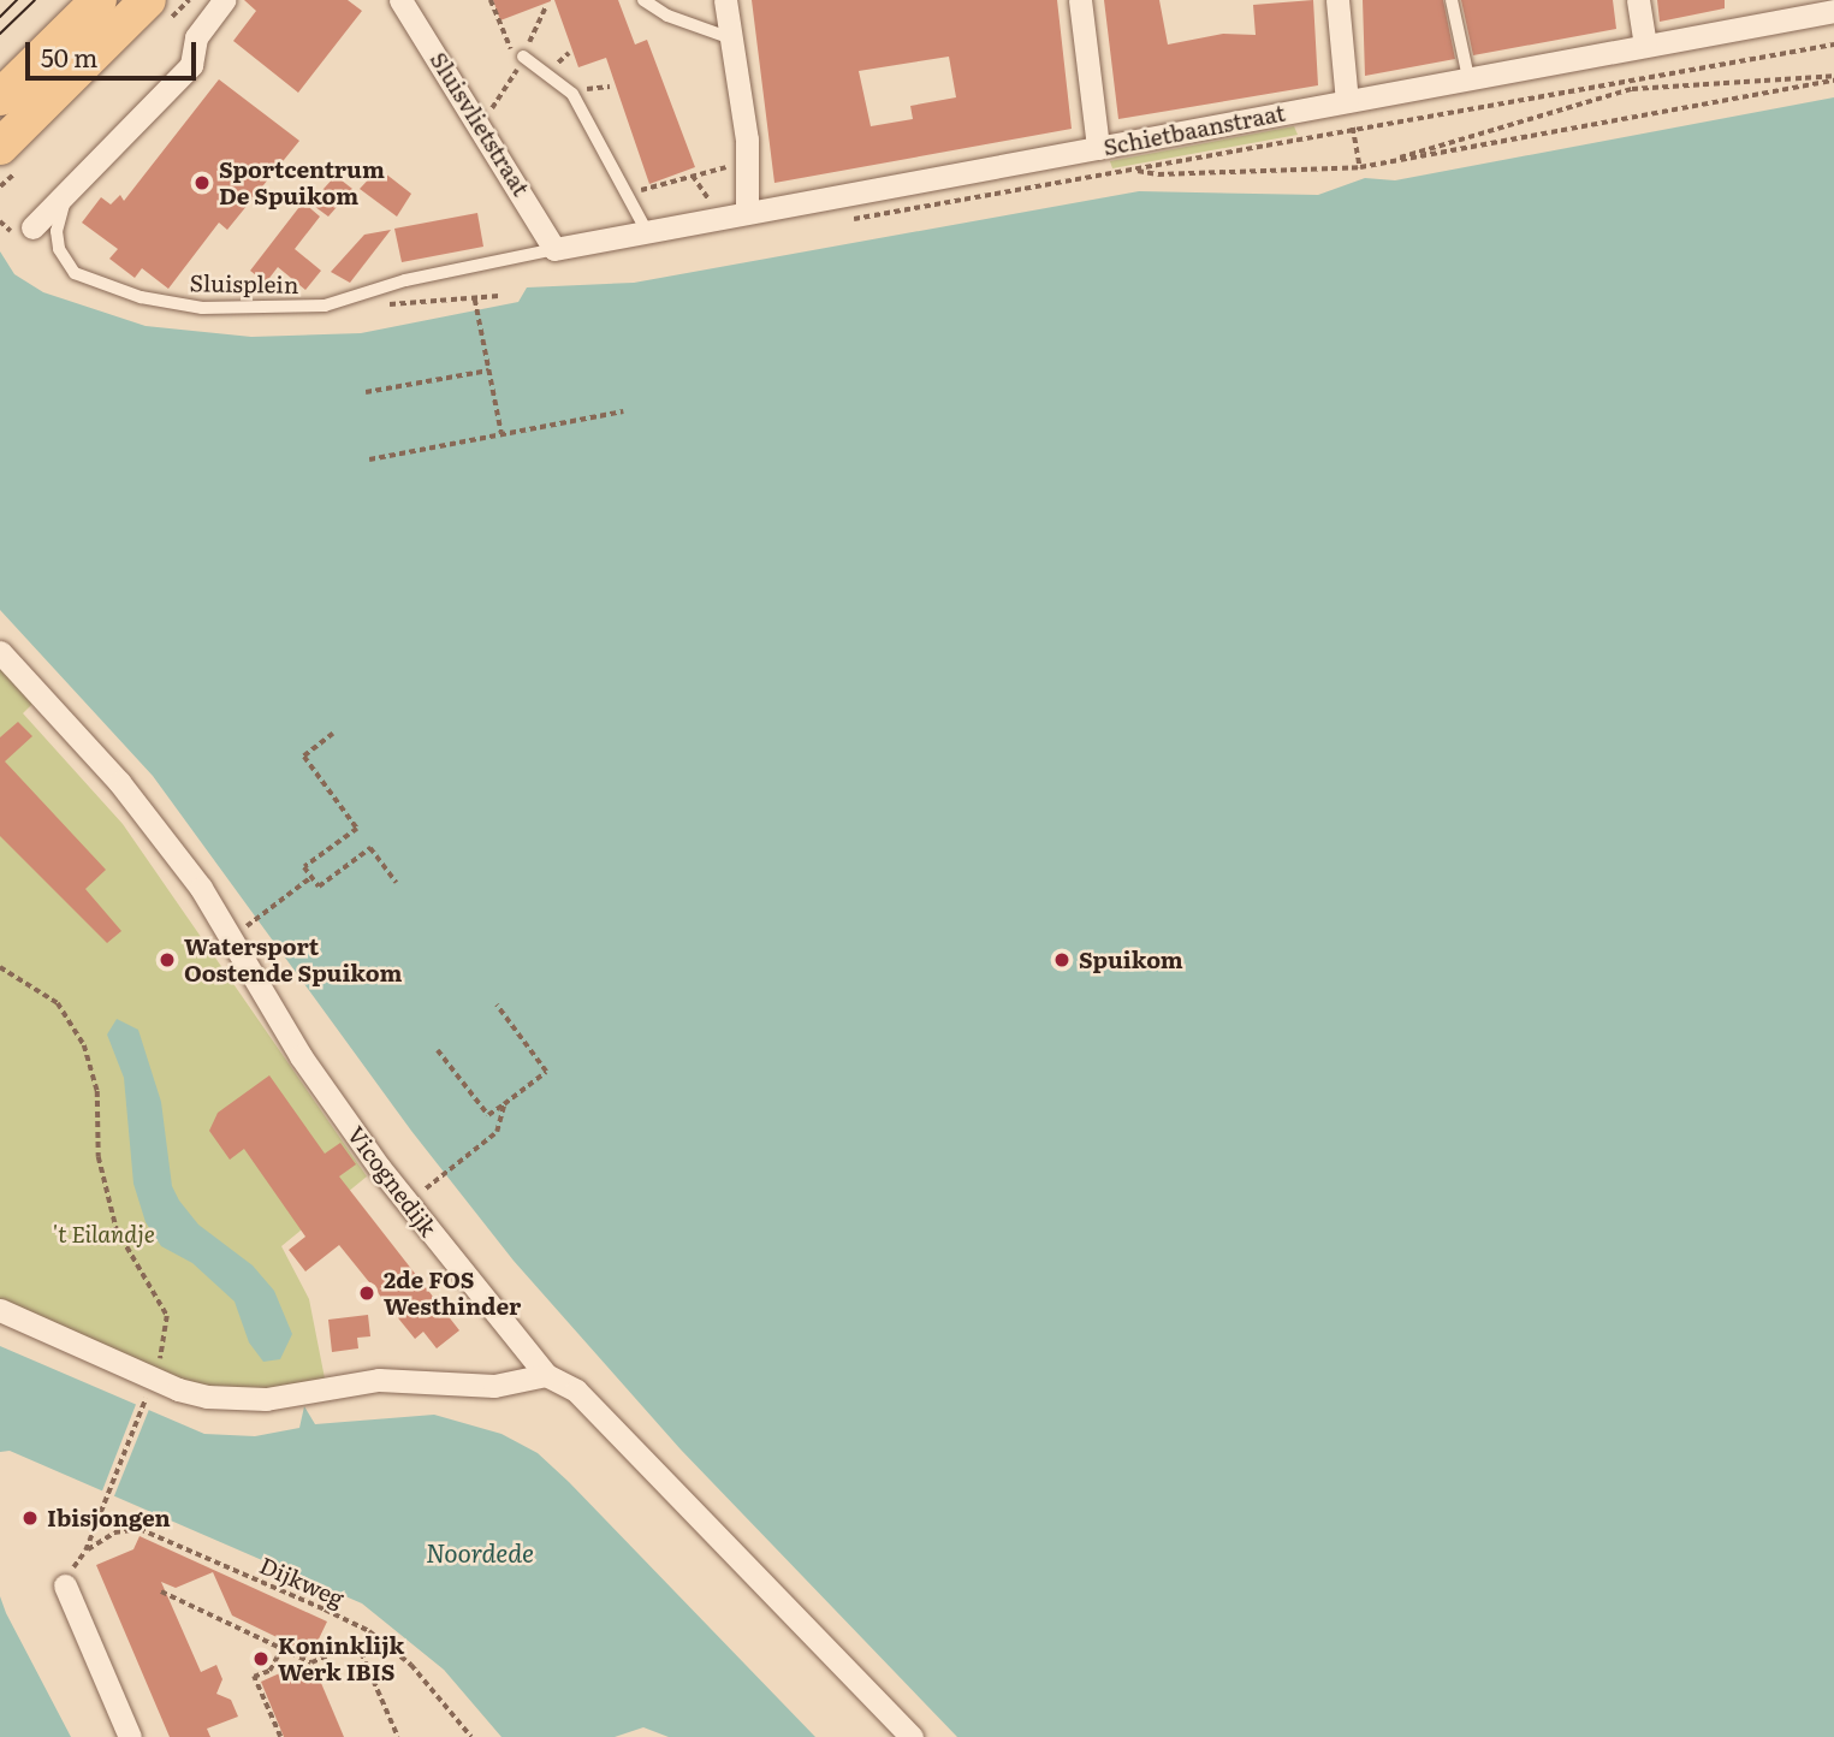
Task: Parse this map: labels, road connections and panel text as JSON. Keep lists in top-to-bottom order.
{
  "streets": {
    "street": ["Sluisvlietstraat", "Schietbaanstraat", "Vicognedijk"],
    "lane": ["Sluisplein"],
    "path": ["Dijkweg"]
  },
  "crossings": [
    ["Sluisvlietstraat", "Schietbaanstraat"],
    ["Sluisvlietstraat", "Sluisplein"],
    ["Schietbaanstraat", "Sluisplein"]
  ],
  "water": ["Noordede"],
  "parks": ["'t Eilandje"],
  "places": [
    "Sportcentrum De Spuikom",
    "Watersport Oostende Spuikom",
    "Spuikom",
    "2de FOS Westhinder",
    "Ibisjongen",
    "Koninklijk Werk IBIS"
  ],
  "scale_bar": "50 m"
}
